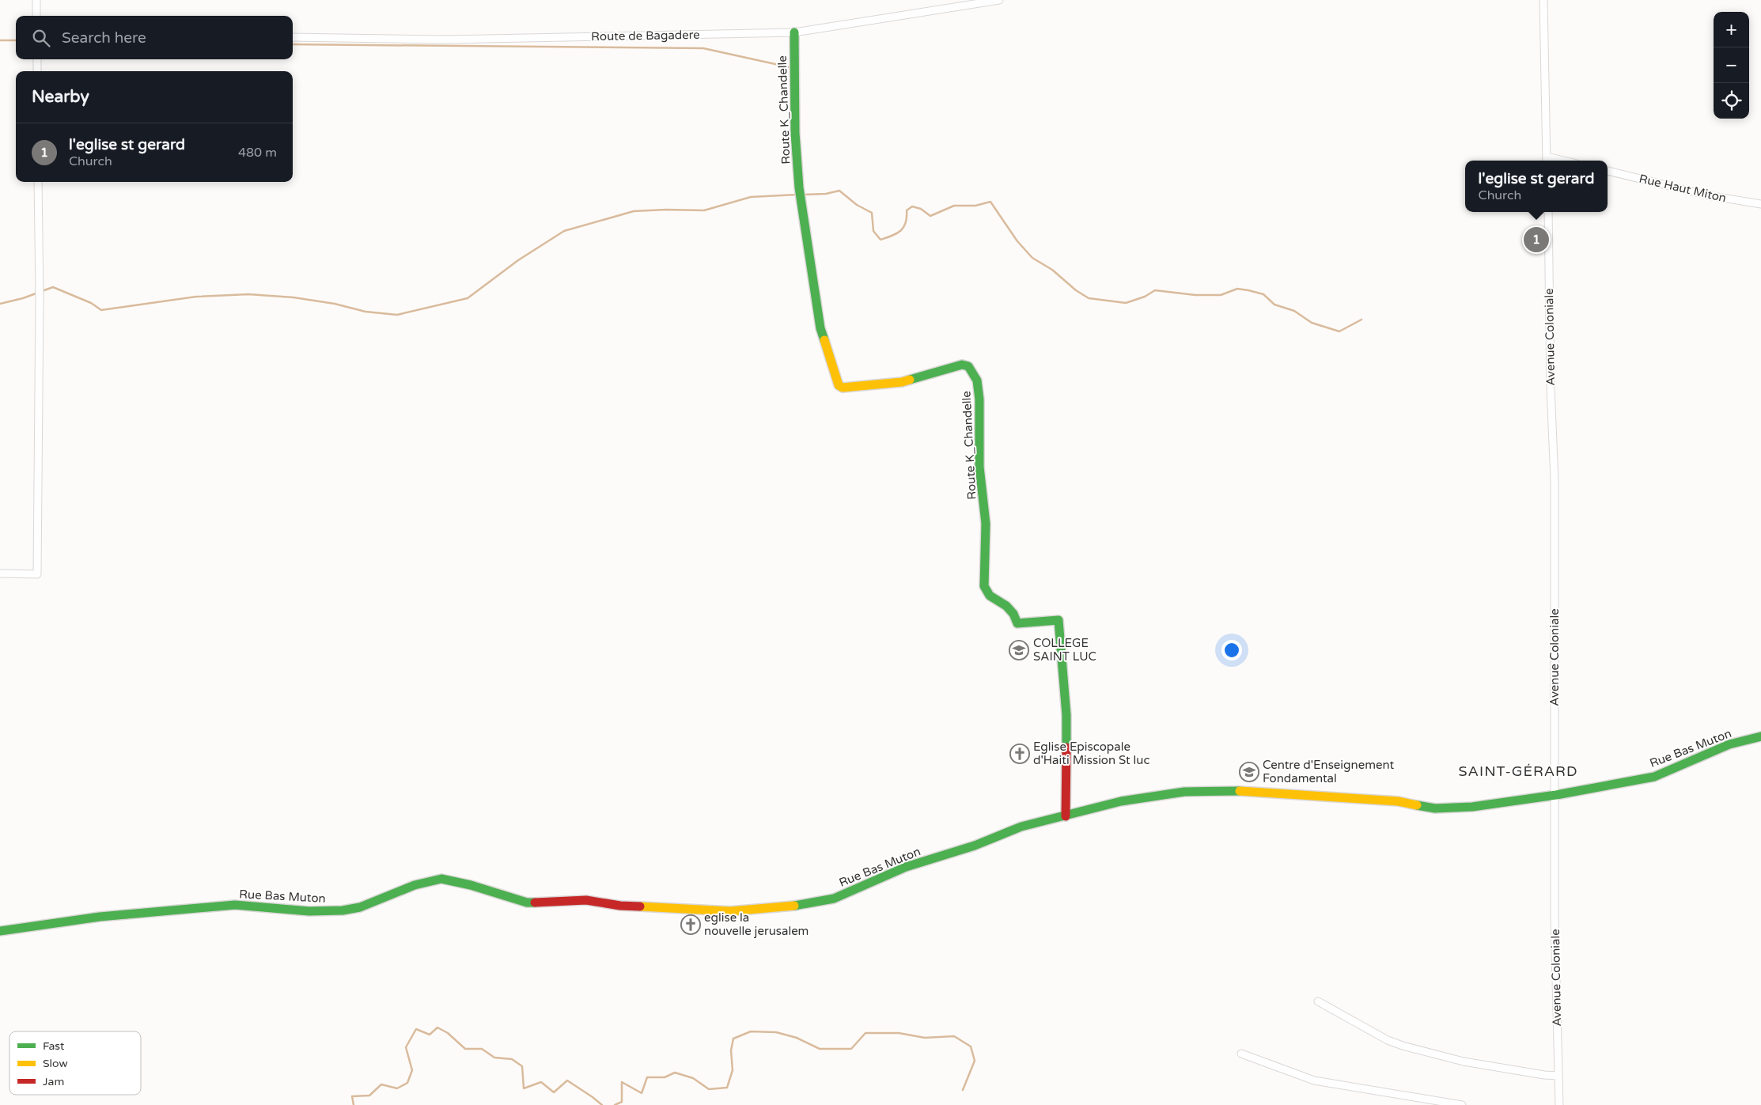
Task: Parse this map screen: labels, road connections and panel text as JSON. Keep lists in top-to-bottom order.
{
  "streets": {
    "street": [
      "Route de Bagadere",
      "Route K_Chandelle",
      "Rue Haut Miton",
      "Avenue Coloniale",
      "Rue Bas Muton"
    ]
  },
  "crossings": [
    ["Route de Bagadere", "Route K_Chandelle"],
    ["Route K_Chandelle", "Rue Bas Muton"],
    ["Avenue Coloniale", "Rue Bas Muton"]
  ],
  "districts": ["SAINT-GÉRARD"],
  "places": {
    "school or university": ["COLLEGE SAINT LUC", "Centre d'Enseignement Fondamental"],
    "church": ["Eglise Episcopale d'Haiti Mission St luc", "eglise la nouvelle jerusalem"]
  },
  "legend": ["Fast", "Slow", "Jam"],
  "page": {
    "map_buttons": ["+", "−"],
    "search": "Search here",
    "heading": "Nearby",
    "list": [
      {
        "mark": "1",
        "name": "l'eglise st gerard",
        "note": "Church",
        "value": "480 m"
      }
    ],
    "popup": ["l'eglise st gerard", "Church"],
    "pins": "1"
  }
}
